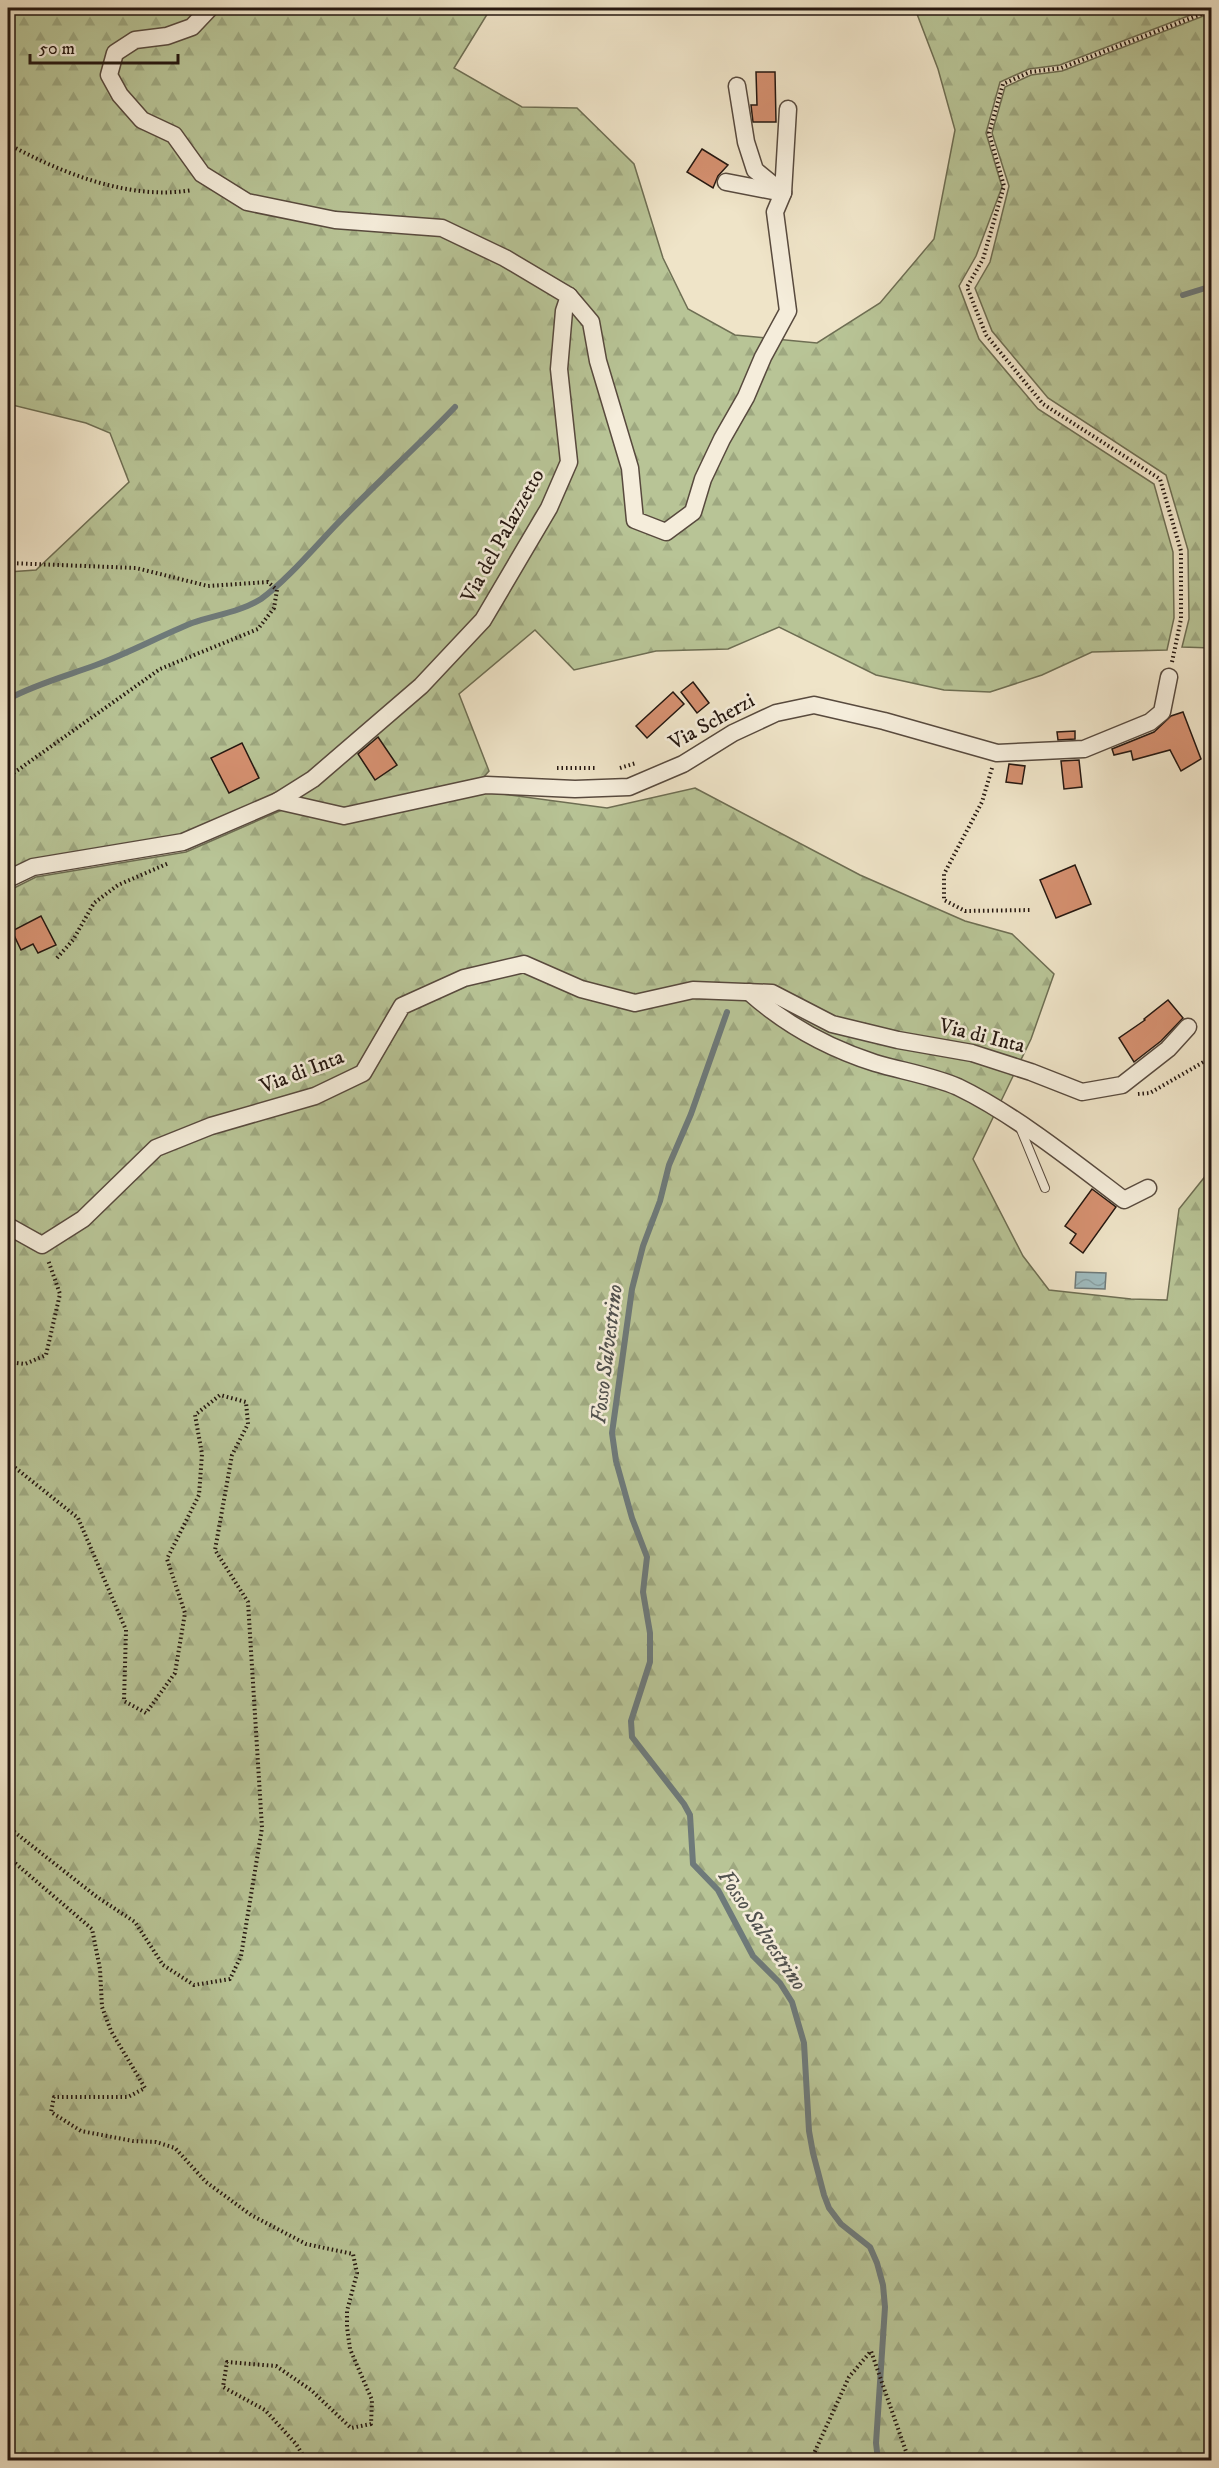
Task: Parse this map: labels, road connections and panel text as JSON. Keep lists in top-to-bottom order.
{
  "streets": {
    "street": ["Via del Palazzetto", "Via Scherzi", "Via di Inta"]
  },
  "crossings": [
    ["Via del Palazzetto", "Via Scherzi"]
  ],
  "water": ["Fosso Salvestrino"],
  "scale_bar": "50 m"
}
